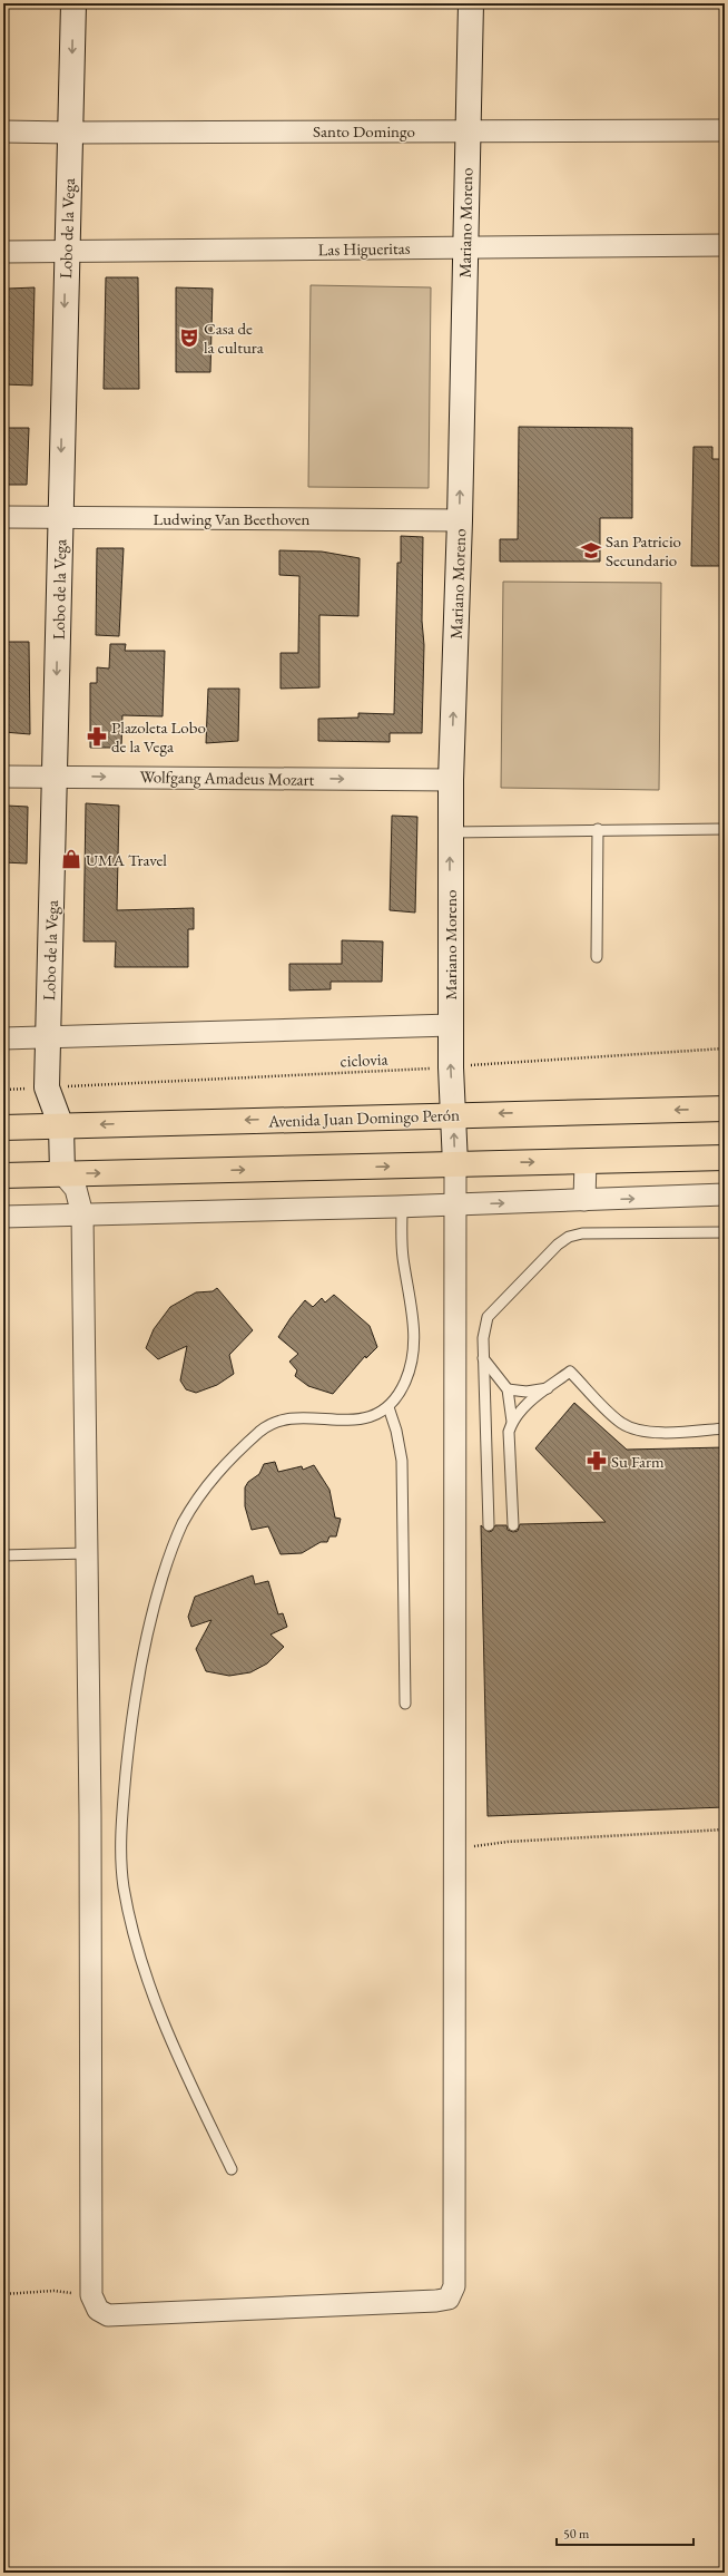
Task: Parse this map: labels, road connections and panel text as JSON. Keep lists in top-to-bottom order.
{
  "streets": {
    "main road": ["Avenida Juan Domingo Perón"],
    "street": [
      "Santo Domingo",
      "Mariano Moreno",
      "Lobo de la Vega",
      "Las Higueritas",
      "Ludwing Van Beethoven",
      "Wolfgang Amadeus Mozart"
    ],
    "path": ["ciclovia"]
  },
  "crossings": [
    ["Santo Domingo", "Mariano Moreno"],
    ["Santo Domingo", "Lobo de la Vega"],
    ["Mariano Moreno", "Las Higueritas"],
    ["Mariano Moreno", "Ludwing Van Beethoven"],
    ["Mariano Moreno", "Wolfgang Amadeus Mozart"],
    ["Mariano Moreno", "ciclovia"],
    ["Mariano Moreno", "Avenida Juan Domingo Perón"],
    ["Lobo de la Vega", "Las Higueritas"],
    ["Lobo de la Vega", "Ludwing Van Beethoven"],
    ["Lobo de la Vega", "Wolfgang Amadeus Mozart"],
    ["Lobo de la Vega", "ciclovia"],
    ["Lobo de la Vega", "Avenida Juan Domingo Perón"]
  ],
  "one_way": ["Mariano Moreno", "Lobo de la Vega", "Wolfgang Amadeus Mozart"],
  "places": {
    "theatre": ["Casa de la cultura"],
    "school or university": ["San Patricio Secundario"],
    "pharmacy": ["Plazoleta Lobo de la Vega", "Su Farm"],
    "shop": ["UMA Travel"]
  },
  "scale_bar": "50 m"
}
